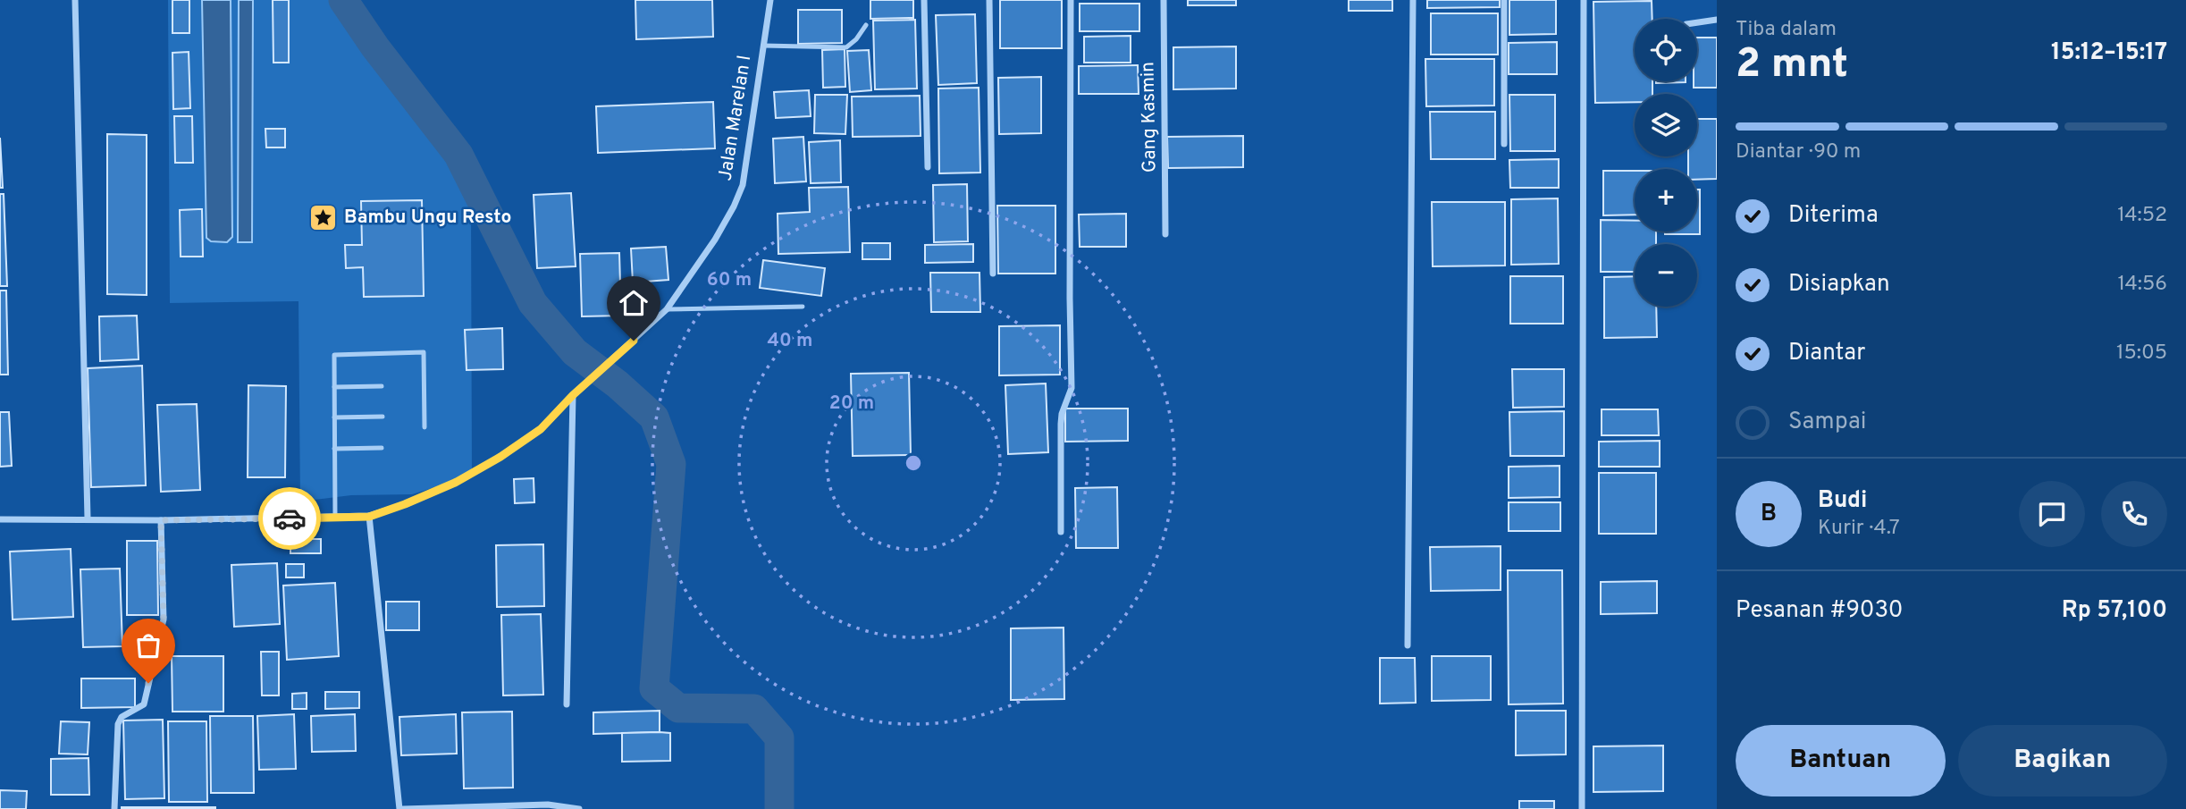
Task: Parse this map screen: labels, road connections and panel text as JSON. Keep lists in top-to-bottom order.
{
  "streets": {
    "street": ["Gang Kasmin", "Jalan Marelan I"]
  },
  "places": {
    "place": ["Bambu Ungu Resto"]
  },
  "page": {
    "heading": ["2 mnt", "Tiba dalam", "15:12–15:17"],
    "panel": [
      "Budi",
      "Kurir · 4.7",
      "Pesanan #9030",
      "Rp 57,100"
    ],
    "map_buttons": ["+", "−"],
    "bar": "Diantar · 90 m",
    "list": [
      ["Diterima", "14:52"],
      ["Disiapkan", "14:56"],
      ["Diantar", "15:05"],
      "Sampai"
    ],
    "round": "B",
    "buttons": ["Bantuan", "Bagikan"]
  },
  "rings": ["60 m", "40 m", "20 m"]
}
